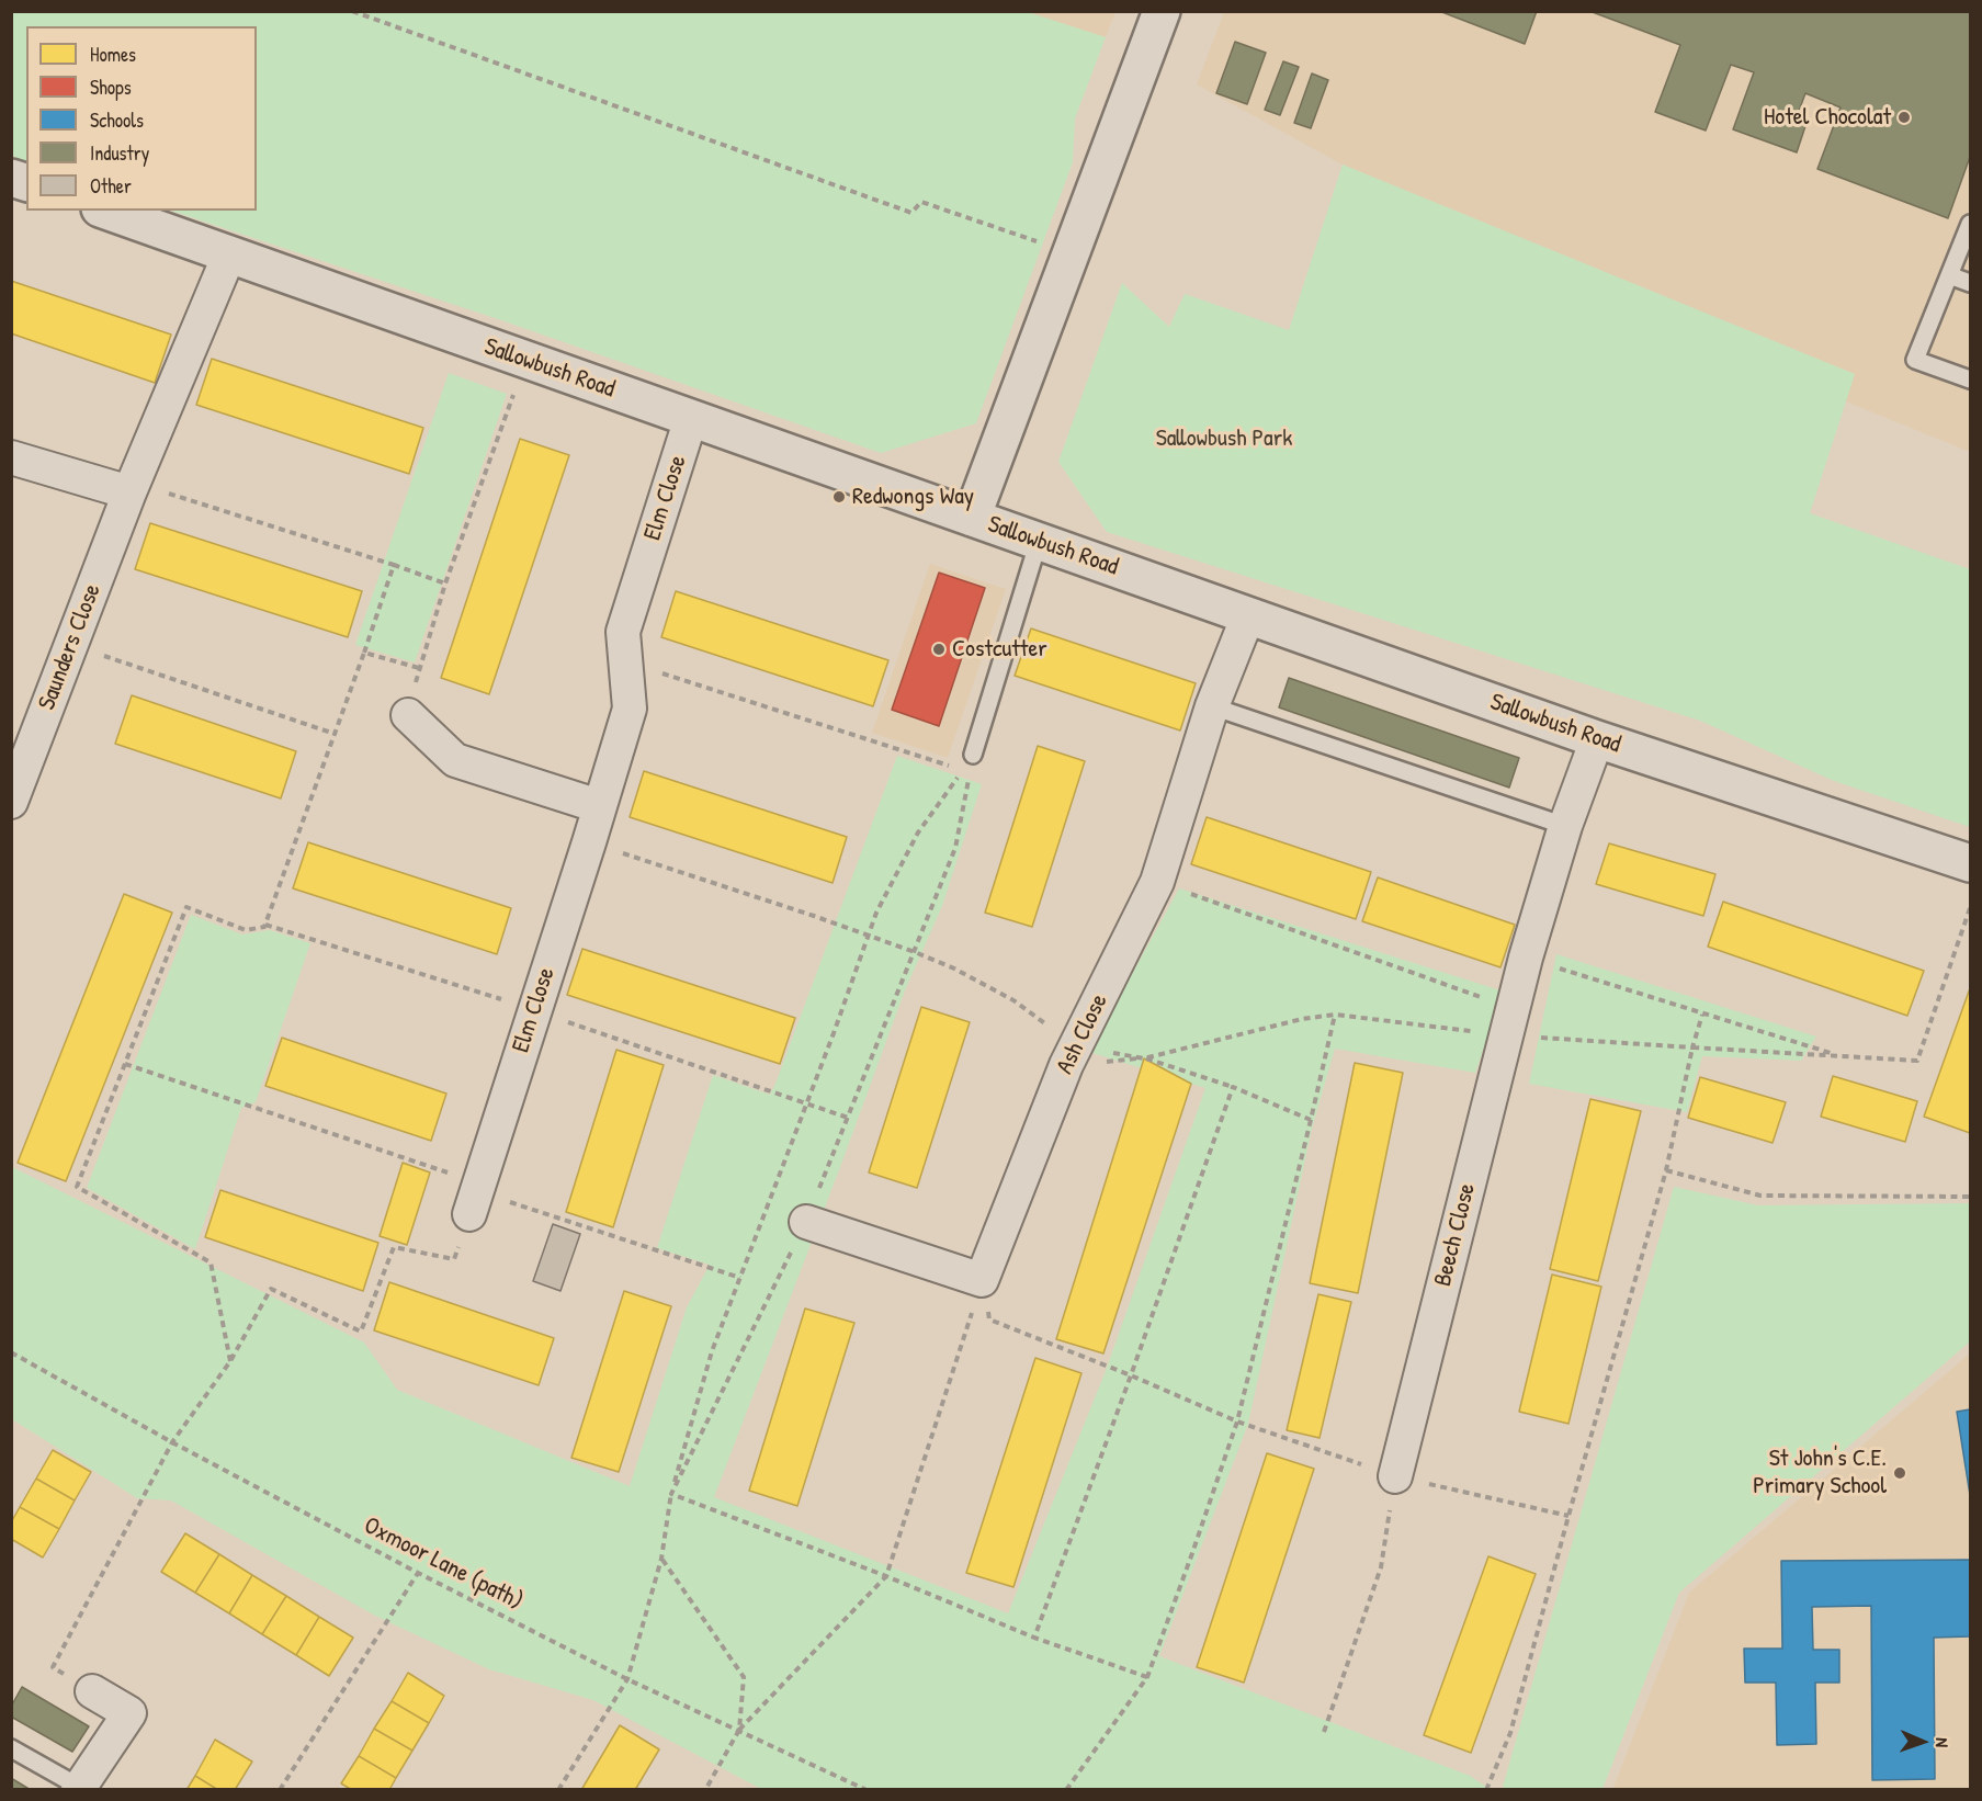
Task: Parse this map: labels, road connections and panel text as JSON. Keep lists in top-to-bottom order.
{
  "streets": {
    "street": [
      "Sallowbush Road",
      "Elm Close",
      "Saunders Close",
      "Ash Close",
      "Beech Close"
    ],
    "path": ["Oxmoor Lane (path)"]
  },
  "crossings": [
    ["Sallowbush Road", "Elm Close"],
    ["Sallowbush Road", "Saunders Close"],
    ["Sallowbush Road", "Ash Close"],
    ["Sallowbush Road", "Beech Close"]
  ],
  "parks": ["Sallowbush Park"],
  "places": [
    "Hotel Chocolat",
    "Redwongs Way",
    "Costcutter",
    "St John's C.E. Primary School"
  ],
  "legend": [
    "Homes",
    "Shops",
    "Schools",
    "Industry",
    "Other"
  ],
  "north": "right"
}
